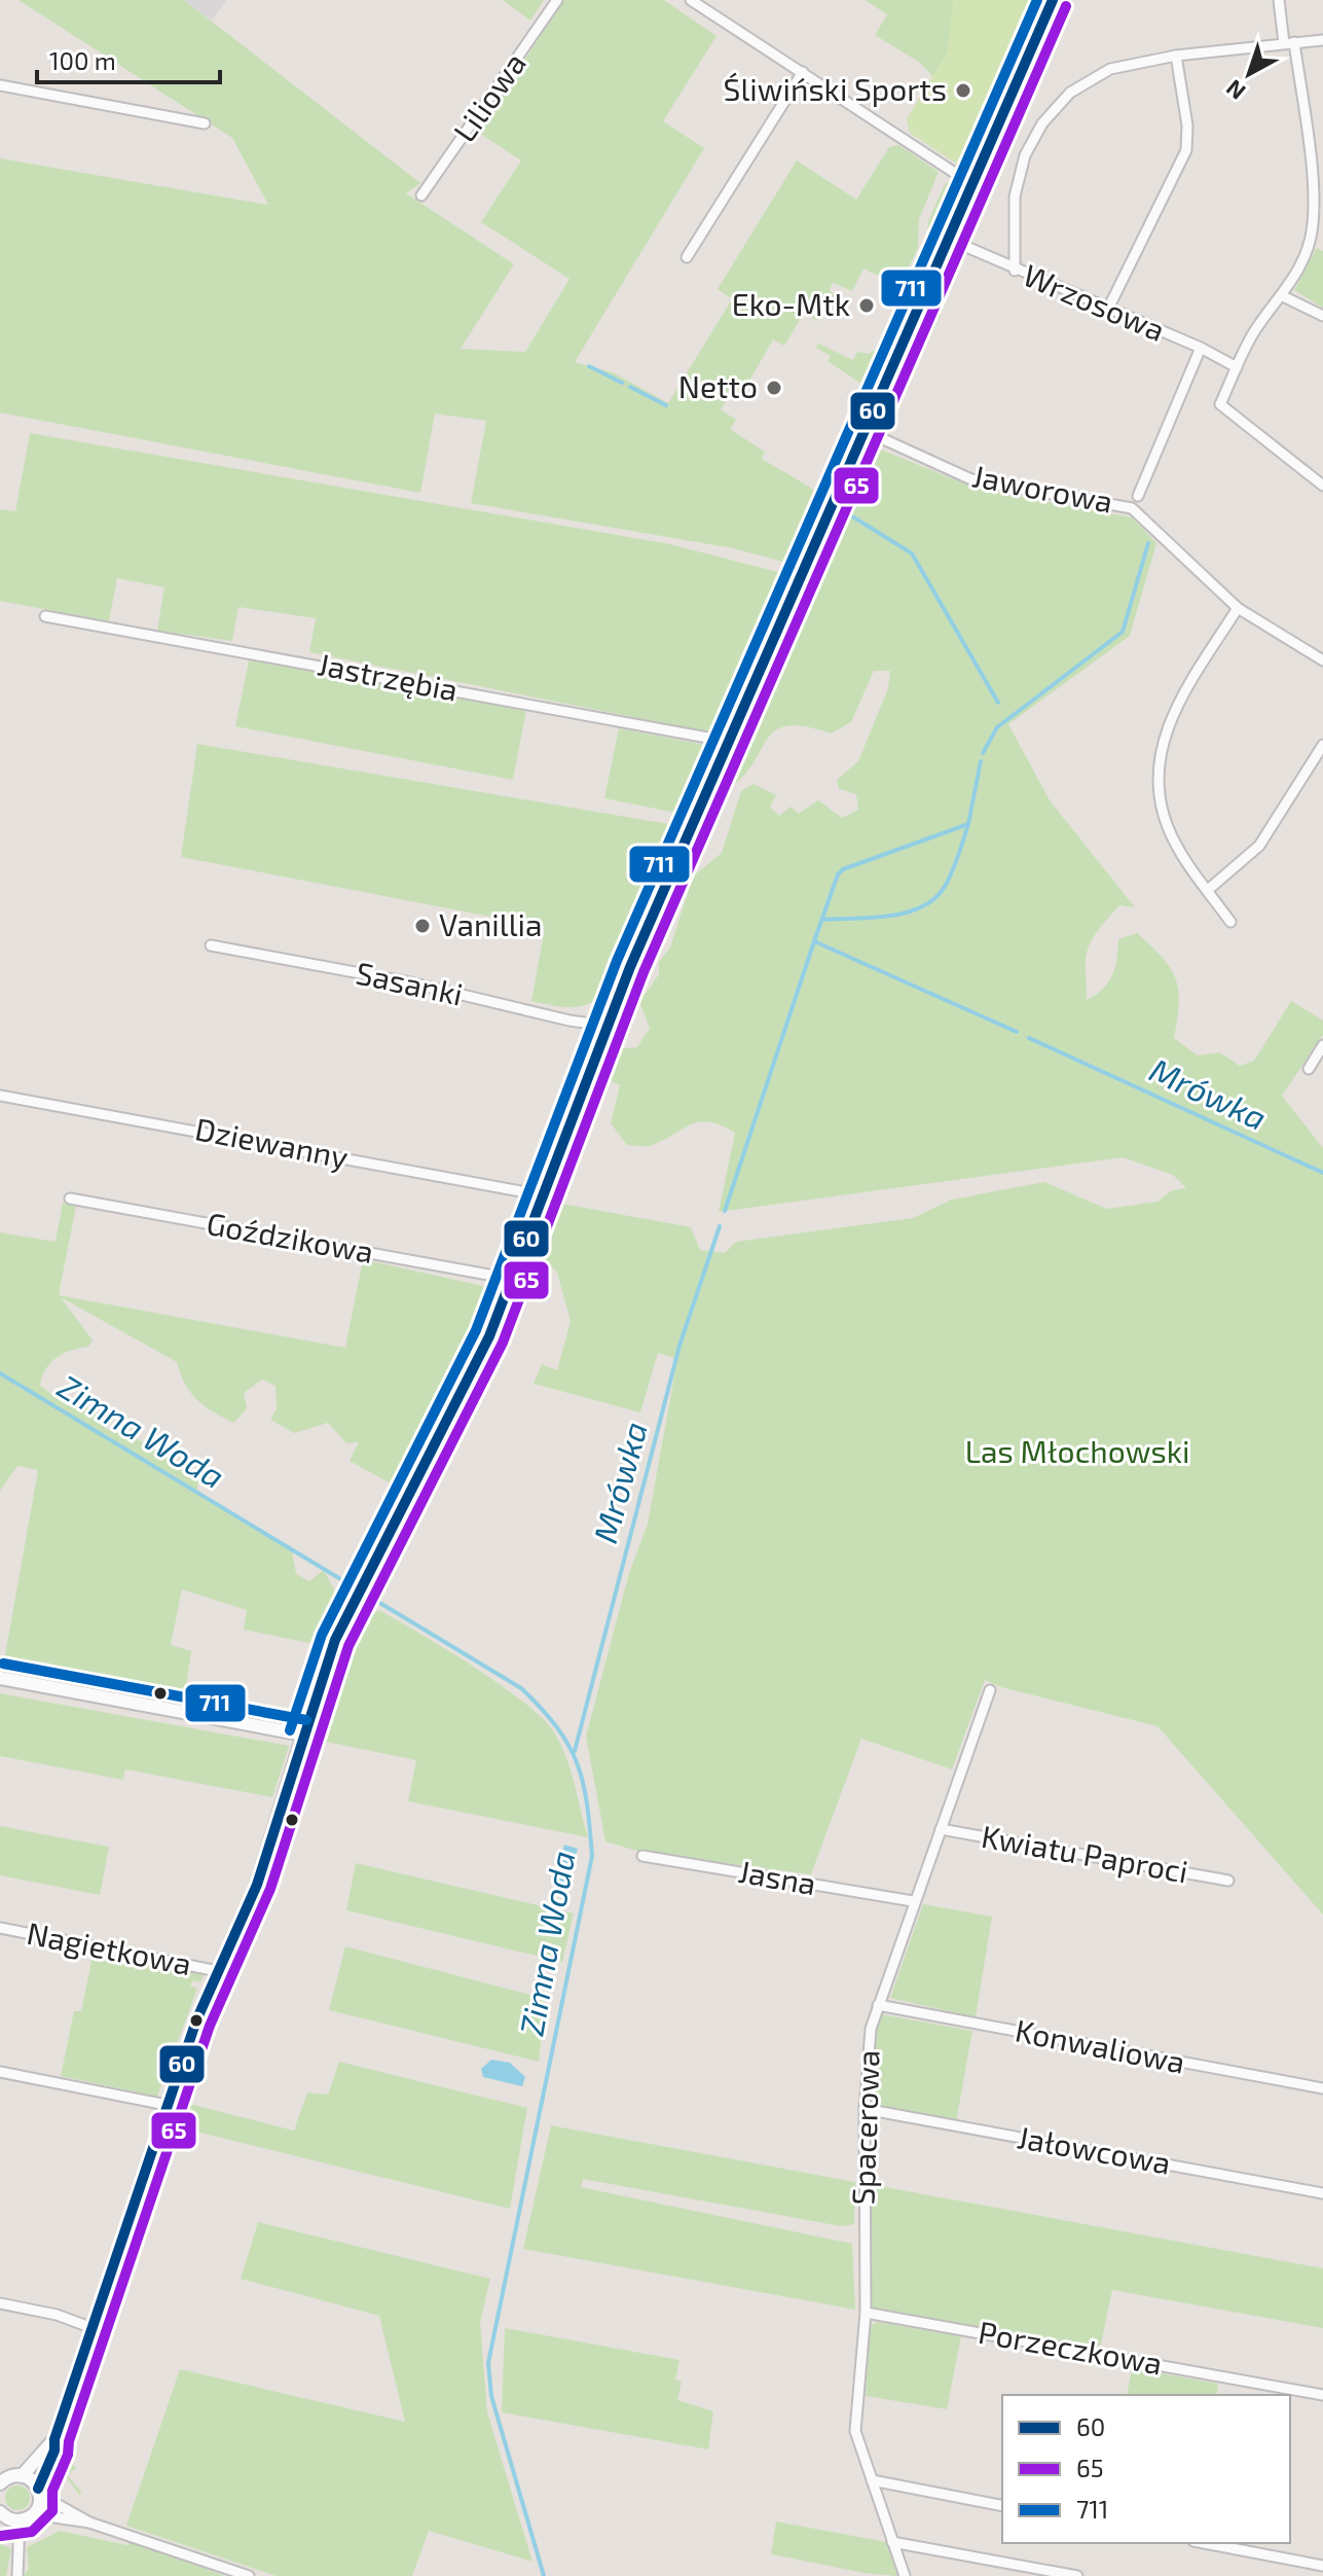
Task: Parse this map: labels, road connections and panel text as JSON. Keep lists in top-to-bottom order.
{
  "streets": {
    "street": [
      "Liliowa",
      "Wrzosowa",
      "Jaworowa",
      "Jastrzębia",
      "Sasanki",
      "Dziewanny",
      "Goździkowa",
      "Kwiatu Paproci",
      "Jasna",
      "Nagietkowa",
      "Konwaliowa",
      "Spacerowa",
      "Jałowcowa",
      "Porzeczkowa"
    ]
  },
  "crossings": [
    ["Wrzosowa", "Jaworowa"],
    ["Kwiatu Paproci", "Spacerowa"],
    ["Jasna", "Spacerowa"],
    ["Konwaliowa", "Spacerowa"],
    ["Spacerowa", "Jałowcowa"],
    ["Spacerowa", "Porzeczkowa"]
  ],
  "water": ["Mrówka", "Zimna Woda"],
  "parks": ["Las Młochowski"],
  "places": [
    "Śliwiński Sports",
    "Eko-Mtk",
    "Netto",
    "Vanillia"
  ],
  "lines": ["transit line 60", "transit line 711", "transit line 65"],
  "legend": ["60", "65", "711"],
  "scale_bar": "100 m",
  "north": "bottom left"
}
